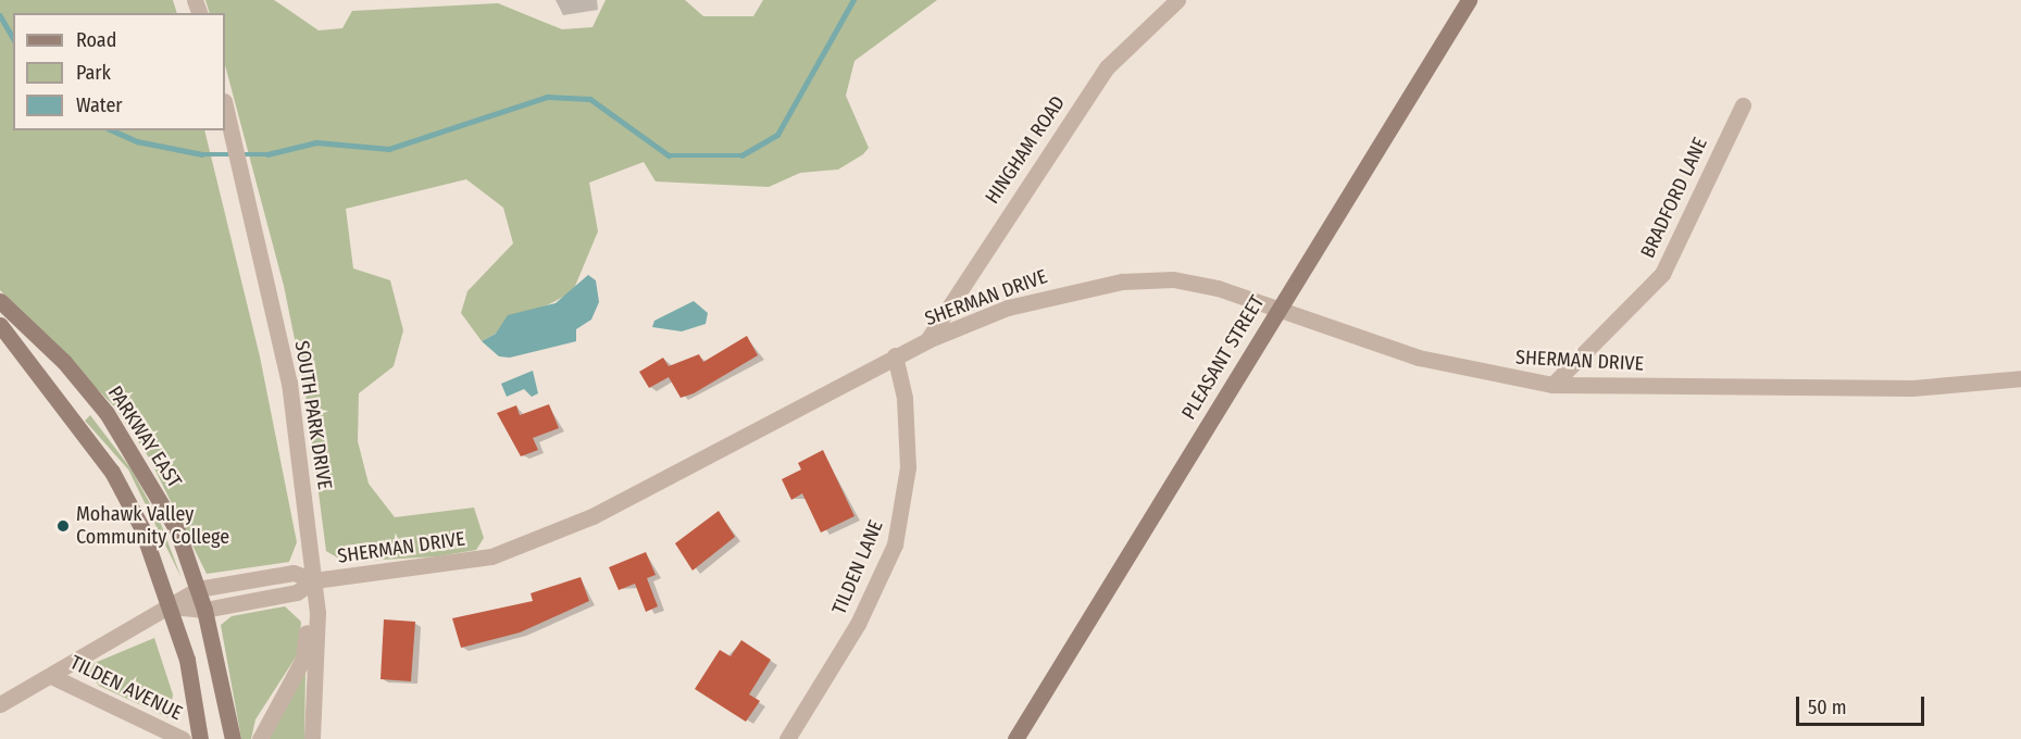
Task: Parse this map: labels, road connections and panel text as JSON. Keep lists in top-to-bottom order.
{
  "streets": {
    "street": [
      "HINGHAM ROAD",
      "BRADFORD LANE",
      "SHERMAN DRIVE",
      "PLEASANT STREET",
      "SOUTH PARK DRIVE",
      "PARKWAY EAST",
      "TILDEN LANE",
      "TILDEN AVENUE"
    ]
  },
  "crossings": [
    ["HINGHAM ROAD", "SHERMAN DRIVE"],
    ["BRADFORD LANE", "SHERMAN DRIVE"],
    ["SHERMAN DRIVE", "PLEASANT STREET"],
    ["SHERMAN DRIVE", "SOUTH PARK DRIVE"],
    ["SHERMAN DRIVE", "PARKWAY EAST"],
    ["SHERMAN DRIVE", "TILDEN LANE"],
    ["SHERMAN DRIVE", "TILDEN AVENUE"]
  ],
  "places": ["Mohawk Valley Community College"],
  "legend": ["Road", "Park", "Water"],
  "scale_bar": "50 m"
}
